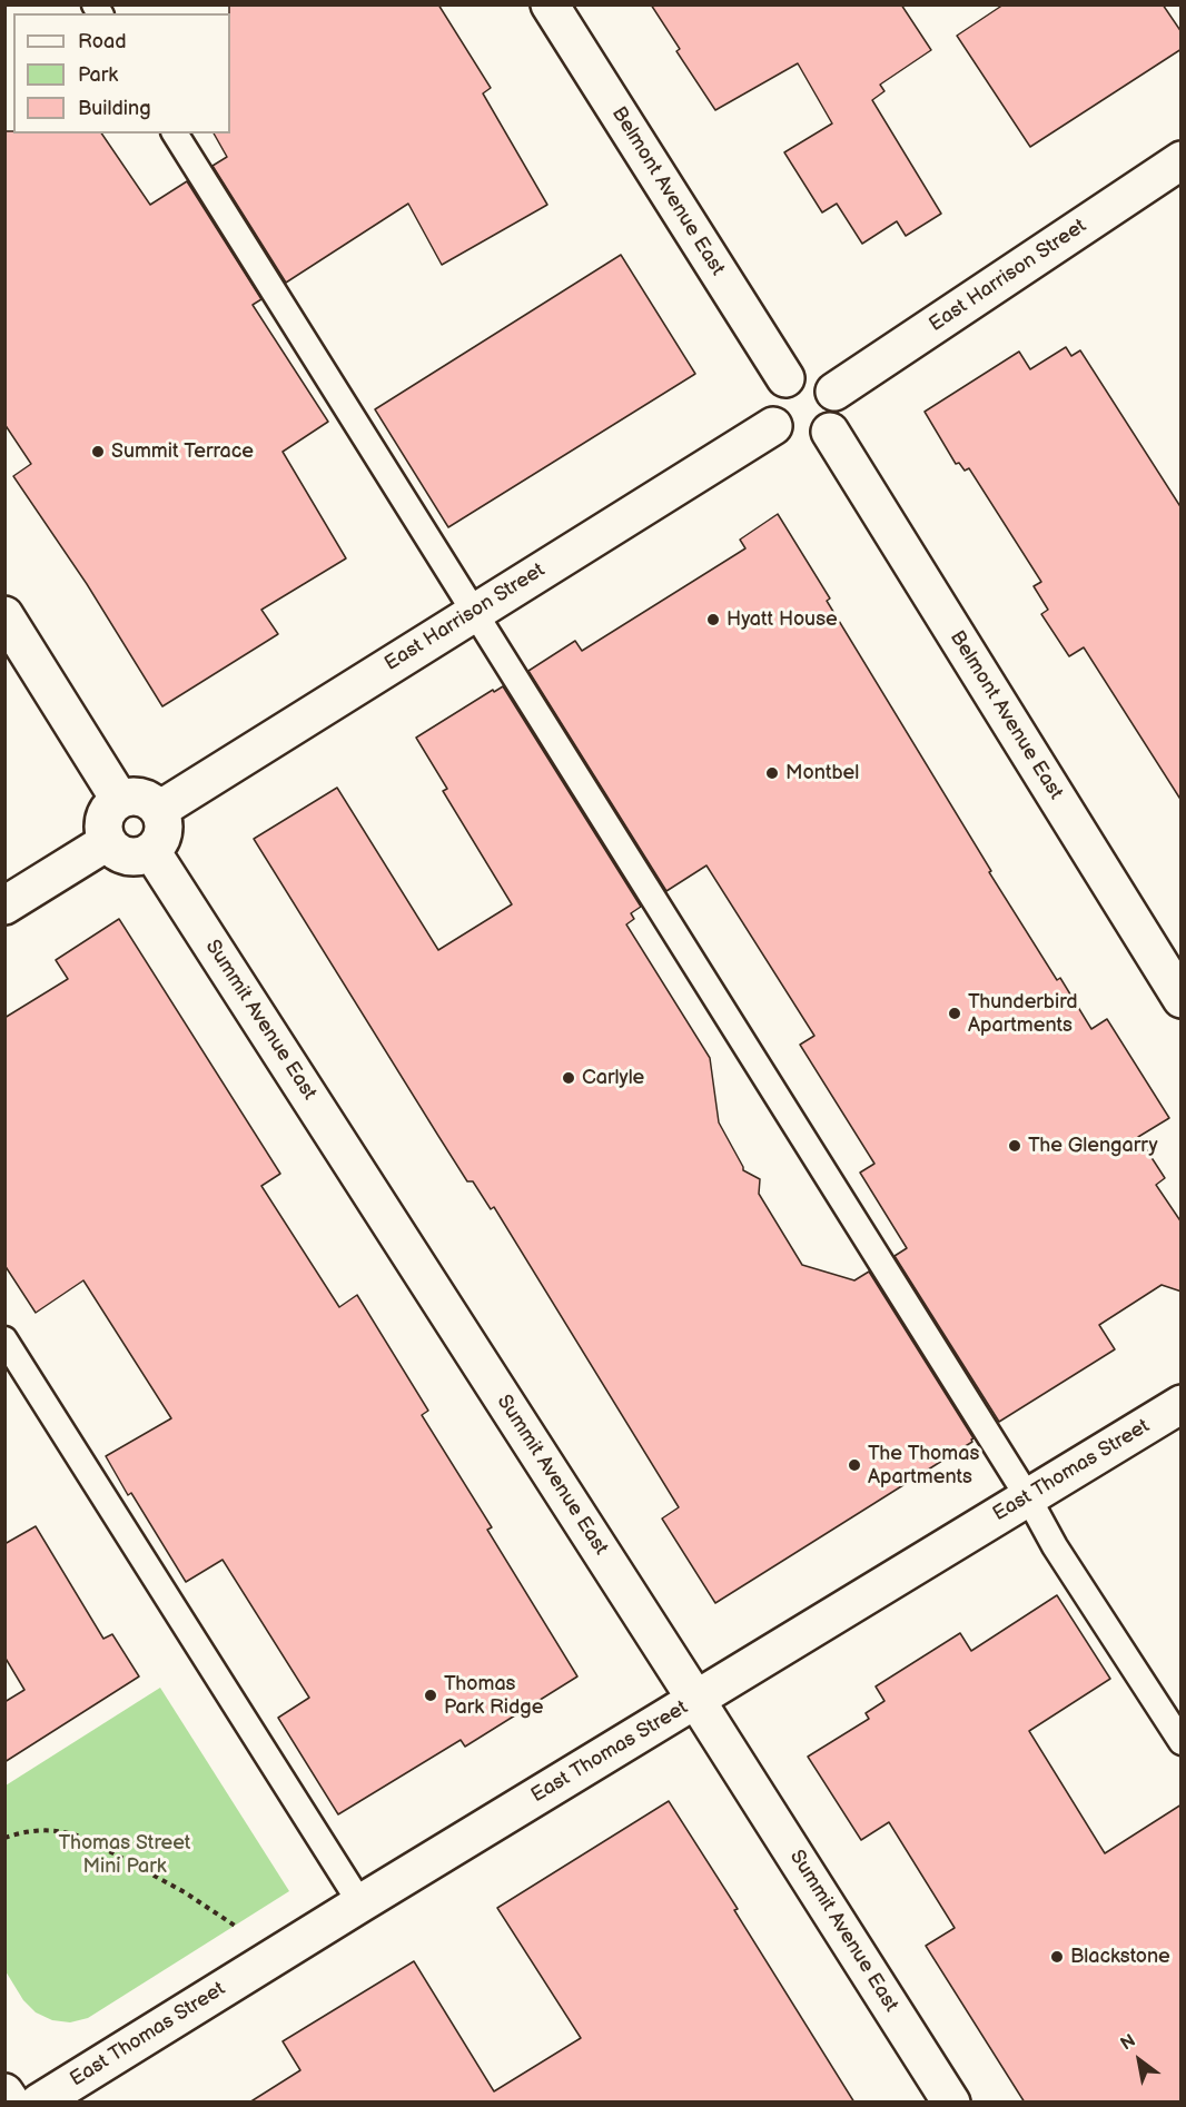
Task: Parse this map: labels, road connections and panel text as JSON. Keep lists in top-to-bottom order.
{
  "streets": {
    "street": [
      "Belmont Avenue East",
      "East Harrison Street",
      "Summit Avenue East",
      "East Thomas Street"
    ]
  },
  "crossings": [
    ["Belmont Avenue East", "East Harrison Street"],
    ["East Harrison Street", "Summit Avenue East"],
    ["Summit Avenue East", "East Thomas Street"]
  ],
  "parks": ["Thomas Street Mini Park"],
  "places": [
    "Summit Terrace",
    "Hyatt House",
    "Montbel",
    "Thunderbird Apartments",
    "Carlyle",
    "The Glengarry",
    "The Thomas Apartments",
    "Thomas Park Ridge",
    "Blackstone"
  ],
  "legend": ["Road", "Park", "Building"],
  "north": "top left"
}
